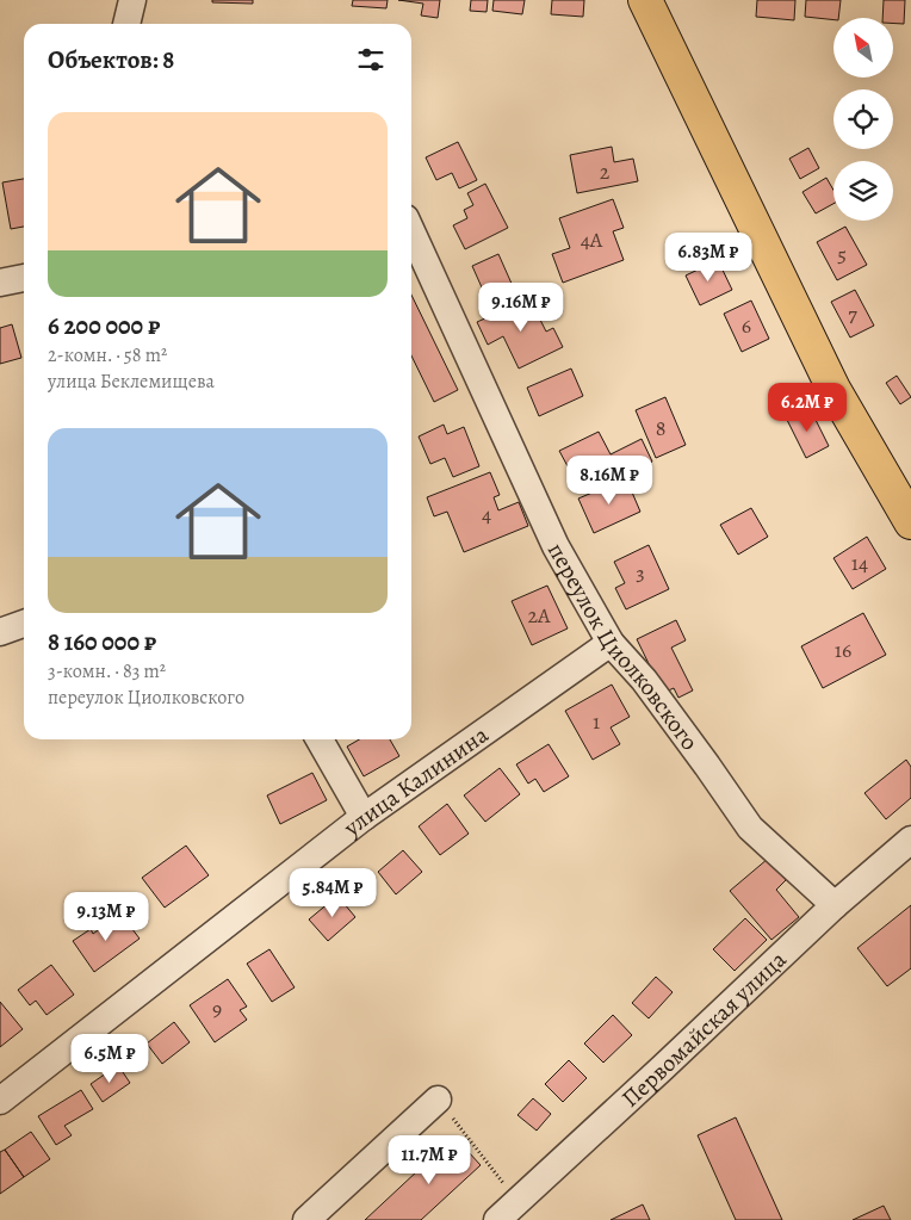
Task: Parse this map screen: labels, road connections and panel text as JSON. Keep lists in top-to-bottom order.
{
  "streets": {
    "street": ["переулок Циолковского", "улица Калинина", "Первомайская улица"]
  },
  "crossings": [
    ["переулок Циолковского", "улица Калинина"],
    ["переулок Циолковского", "Первомайская улица"]
  ],
  "house_numbers": [
    "2",
    "4А",
    "5",
    "7",
    "6",
    "8",
    "4",
    "14",
    "3",
    "2А",
    "16",
    "1",
    "9"
  ],
  "north": "top left",
  "page": {
    "heading": "Объектов: 8",
    "list": [
      {
        "name": "6 200 000 ₽",
        "note": "2-комн. · 58 m² · улица Беклемищева"
      },
      {
        "name": "8 160 000 ₽",
        "note": "3-комн. · 83 m² · переулок Циолковского"
      }
    ],
    "price": [
      "6.83M ₽",
      "9.16M ₽",
      "6.2M ₽",
      "8.16M ₽",
      "5.84M ₽",
      "9.13M ₽",
      "6.5M ₽",
      "11.7M ₽"
    ]
  }
}
